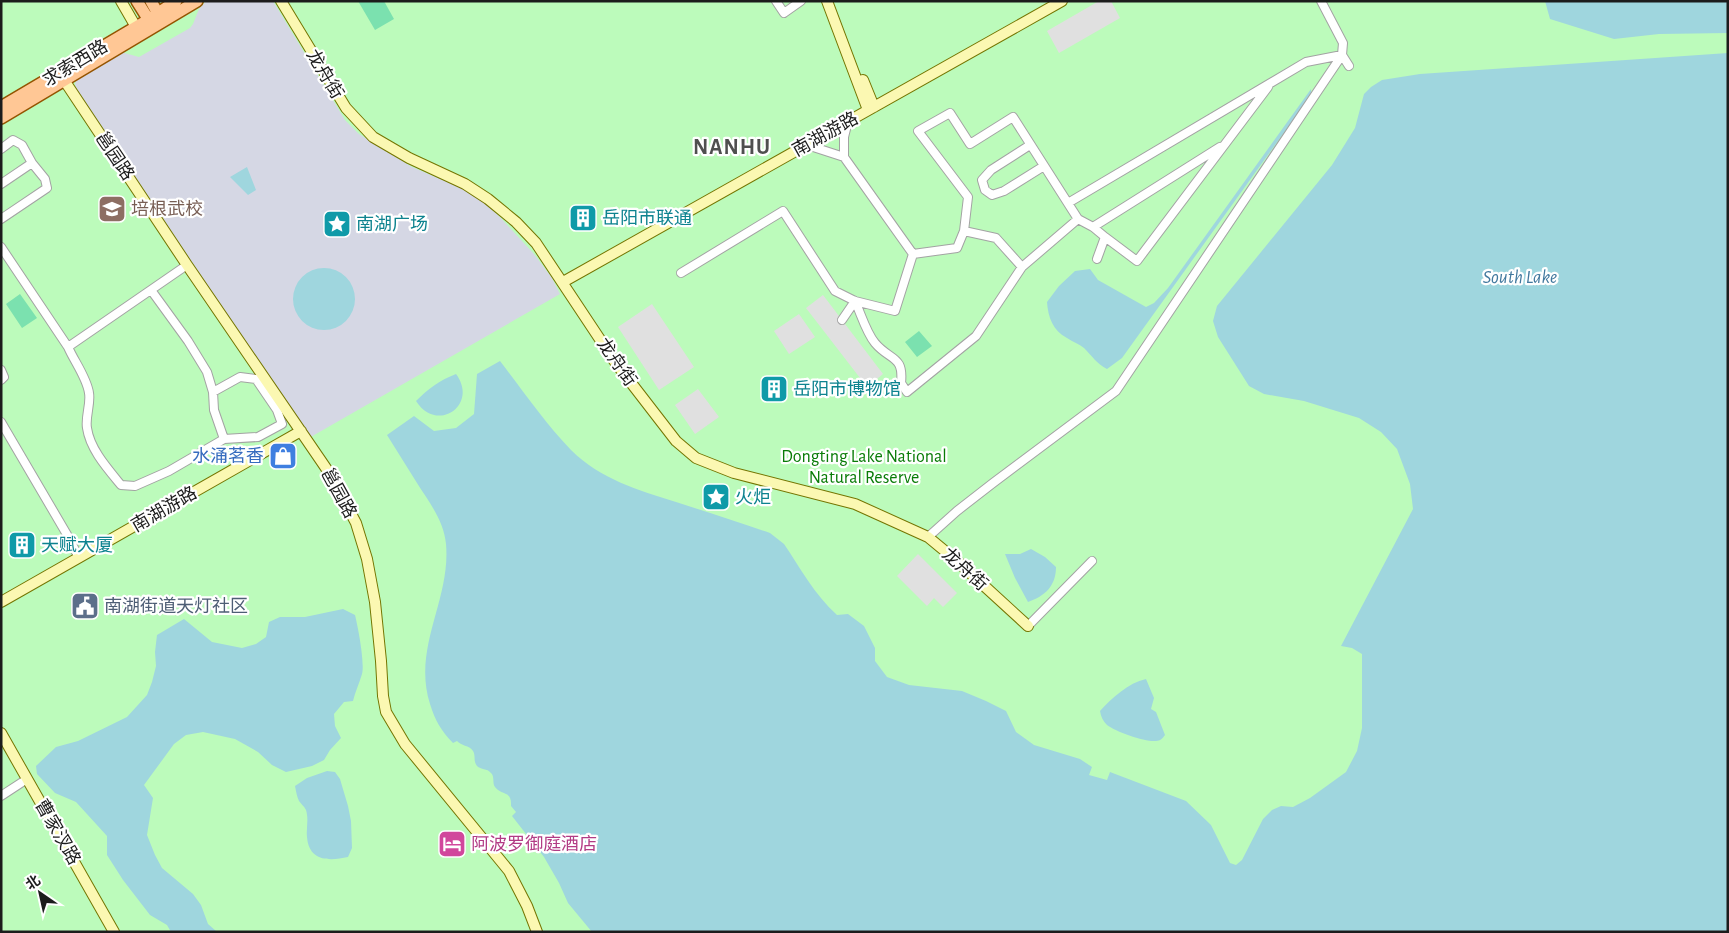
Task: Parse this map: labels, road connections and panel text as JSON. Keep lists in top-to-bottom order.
{
  "streets": {
    "main road": ["求索西路"],
    "street": [
      "龙舟街",
      "南湖游路",
      "邕园路",
      "曹家汊路"
    ]
  },
  "crossings": [
    ["求索西路", "邕园路"],
    ["龙舟街", "南湖游路"],
    ["南湖游路", "邕园路"]
  ],
  "districts": ["NANHU"],
  "water": ["South Lake"],
  "parks": ["Dongting Lake National Natural Reserve"],
  "places": {
    "school or university": ["培根武校"],
    "building": ["岳阳市联通", "岳阳市博物馆", "天赋大厦"],
    "place": ["南湖广场", "火炬"],
    "shop": ["水涌茗香"],
    "public building": ["南湖街道天灯社区"],
    "hotel": ["阿波罗御庭酒店"]
  },
  "north": "top left"
}
